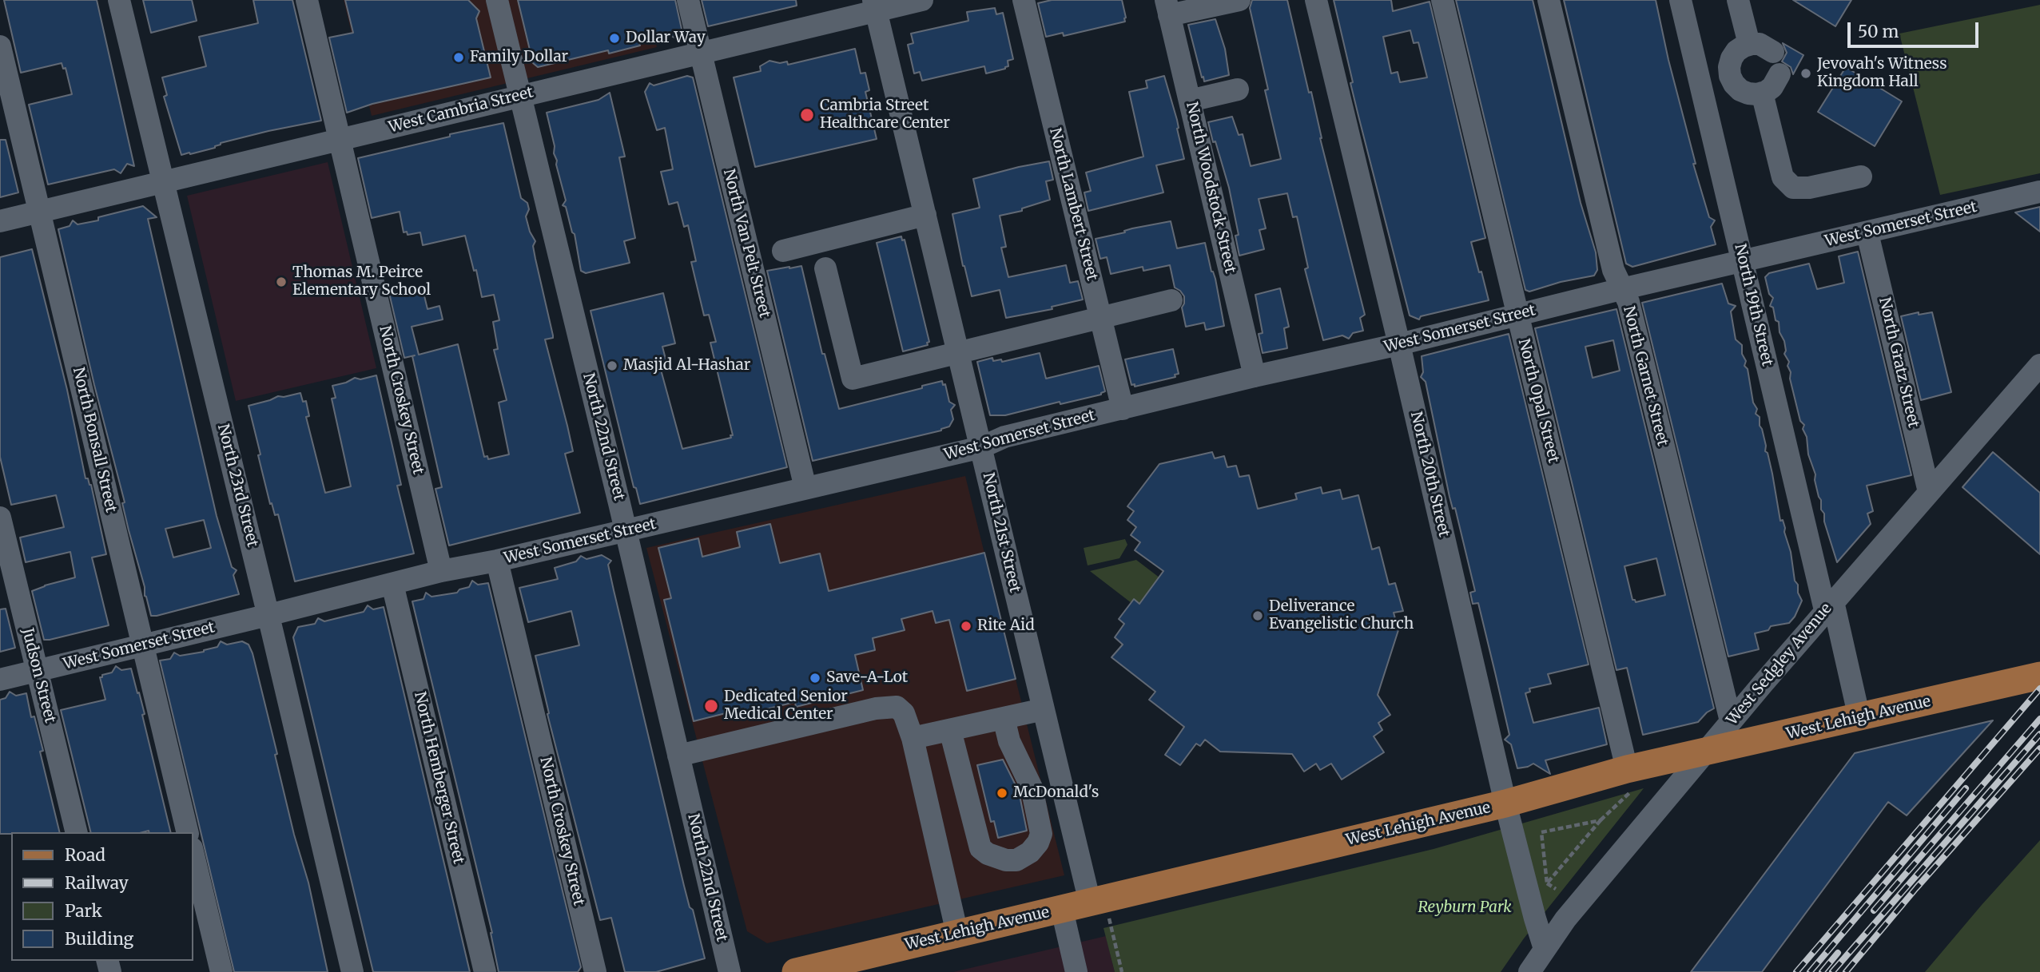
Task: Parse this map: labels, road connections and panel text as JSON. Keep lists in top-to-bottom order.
{
  "streets": {
    "main road": ["West Lehigh Avenue"],
    "street": [
      "West Cambria Street",
      "North Woodstock Street",
      "North Lambert Street",
      "West Somerset Street",
      "North Van Pelt Street",
      "North 19th Street",
      "North Gratz Street",
      "North Garnet Street",
      "North Croskey Street",
      "North Opal Street",
      "North 22nd Street",
      "North Bonsall Street",
      "North 20th Street",
      "North 23rd Street",
      "North 21st Street",
      "West Sedgley Avenue",
      "Judson Street",
      "North Hemberger Street"
    ]
  },
  "crossings": [
    ["West Cambria Street", "North Van Pelt Street"],
    ["West Cambria Street", "North Croskey Street"],
    ["West Cambria Street", "North 22nd Street"],
    ["West Cambria Street", "North Bonsall Street"],
    ["West Cambria Street", "North 23rd Street"],
    ["West Cambria Street", "North 21st Street"],
    ["North Woodstock Street", "West Somerset Street"],
    ["North Lambert Street", "West Somerset Street"],
    ["West Somerset Street", "North Van Pelt Street"],
    ["West Somerset Street", "North 19th Street"],
    ["West Somerset Street", "North Gratz Street"],
    ["West Somerset Street", "North Garnet Street"],
    ["West Somerset Street", "North Croskey Street"],
    ["West Somerset Street", "North Opal Street"],
    ["West Somerset Street", "North 22nd Street"],
    ["West Somerset Street", "North Bonsall Street"],
    ["West Somerset Street", "North 20th Street"],
    ["West Somerset Street", "North 23rd Street"],
    ["West Somerset Street", "North 21st Street"],
    ["West Somerset Street", "Judson Street"],
    ["West Somerset Street", "North Hemberger Street"],
    ["North 19th Street", "West Sedgley Avenue"],
    ["North 19th Street", "West Lehigh Avenue"],
    ["North Gratz Street", "West Sedgley Avenue"],
    ["North Garnet Street", "West Sedgley Avenue"],
    ["North Opal Street", "West Lehigh Avenue"],
    ["North 20th Street", "West Sedgley Avenue"],
    ["North 20th Street", "West Lehigh Avenue"],
    ["North 21st Street", "West Lehigh Avenue"],
    ["West Sedgley Avenue", "West Lehigh Avenue"]
  ],
  "parks": ["Reyburn Park"],
  "places": [
    "Dollar Way",
    "Family Dollar",
    "Jevovah's Witness Kingdom Hall",
    "Cambria Street Healthcare Center",
    "Thomas M. Peirce Elementary School",
    "Masjid Al-Hashar",
    "Deliverance Evangelistic Church",
    "Rite Aid",
    "Save-A-Lot",
    "Dedicated Senior Medical Center",
    "McDonald's"
  ],
  "legend": [
    "Road",
    "Railway",
    "Park",
    "Building"
  ],
  "scale_bar": "50 m"
}
